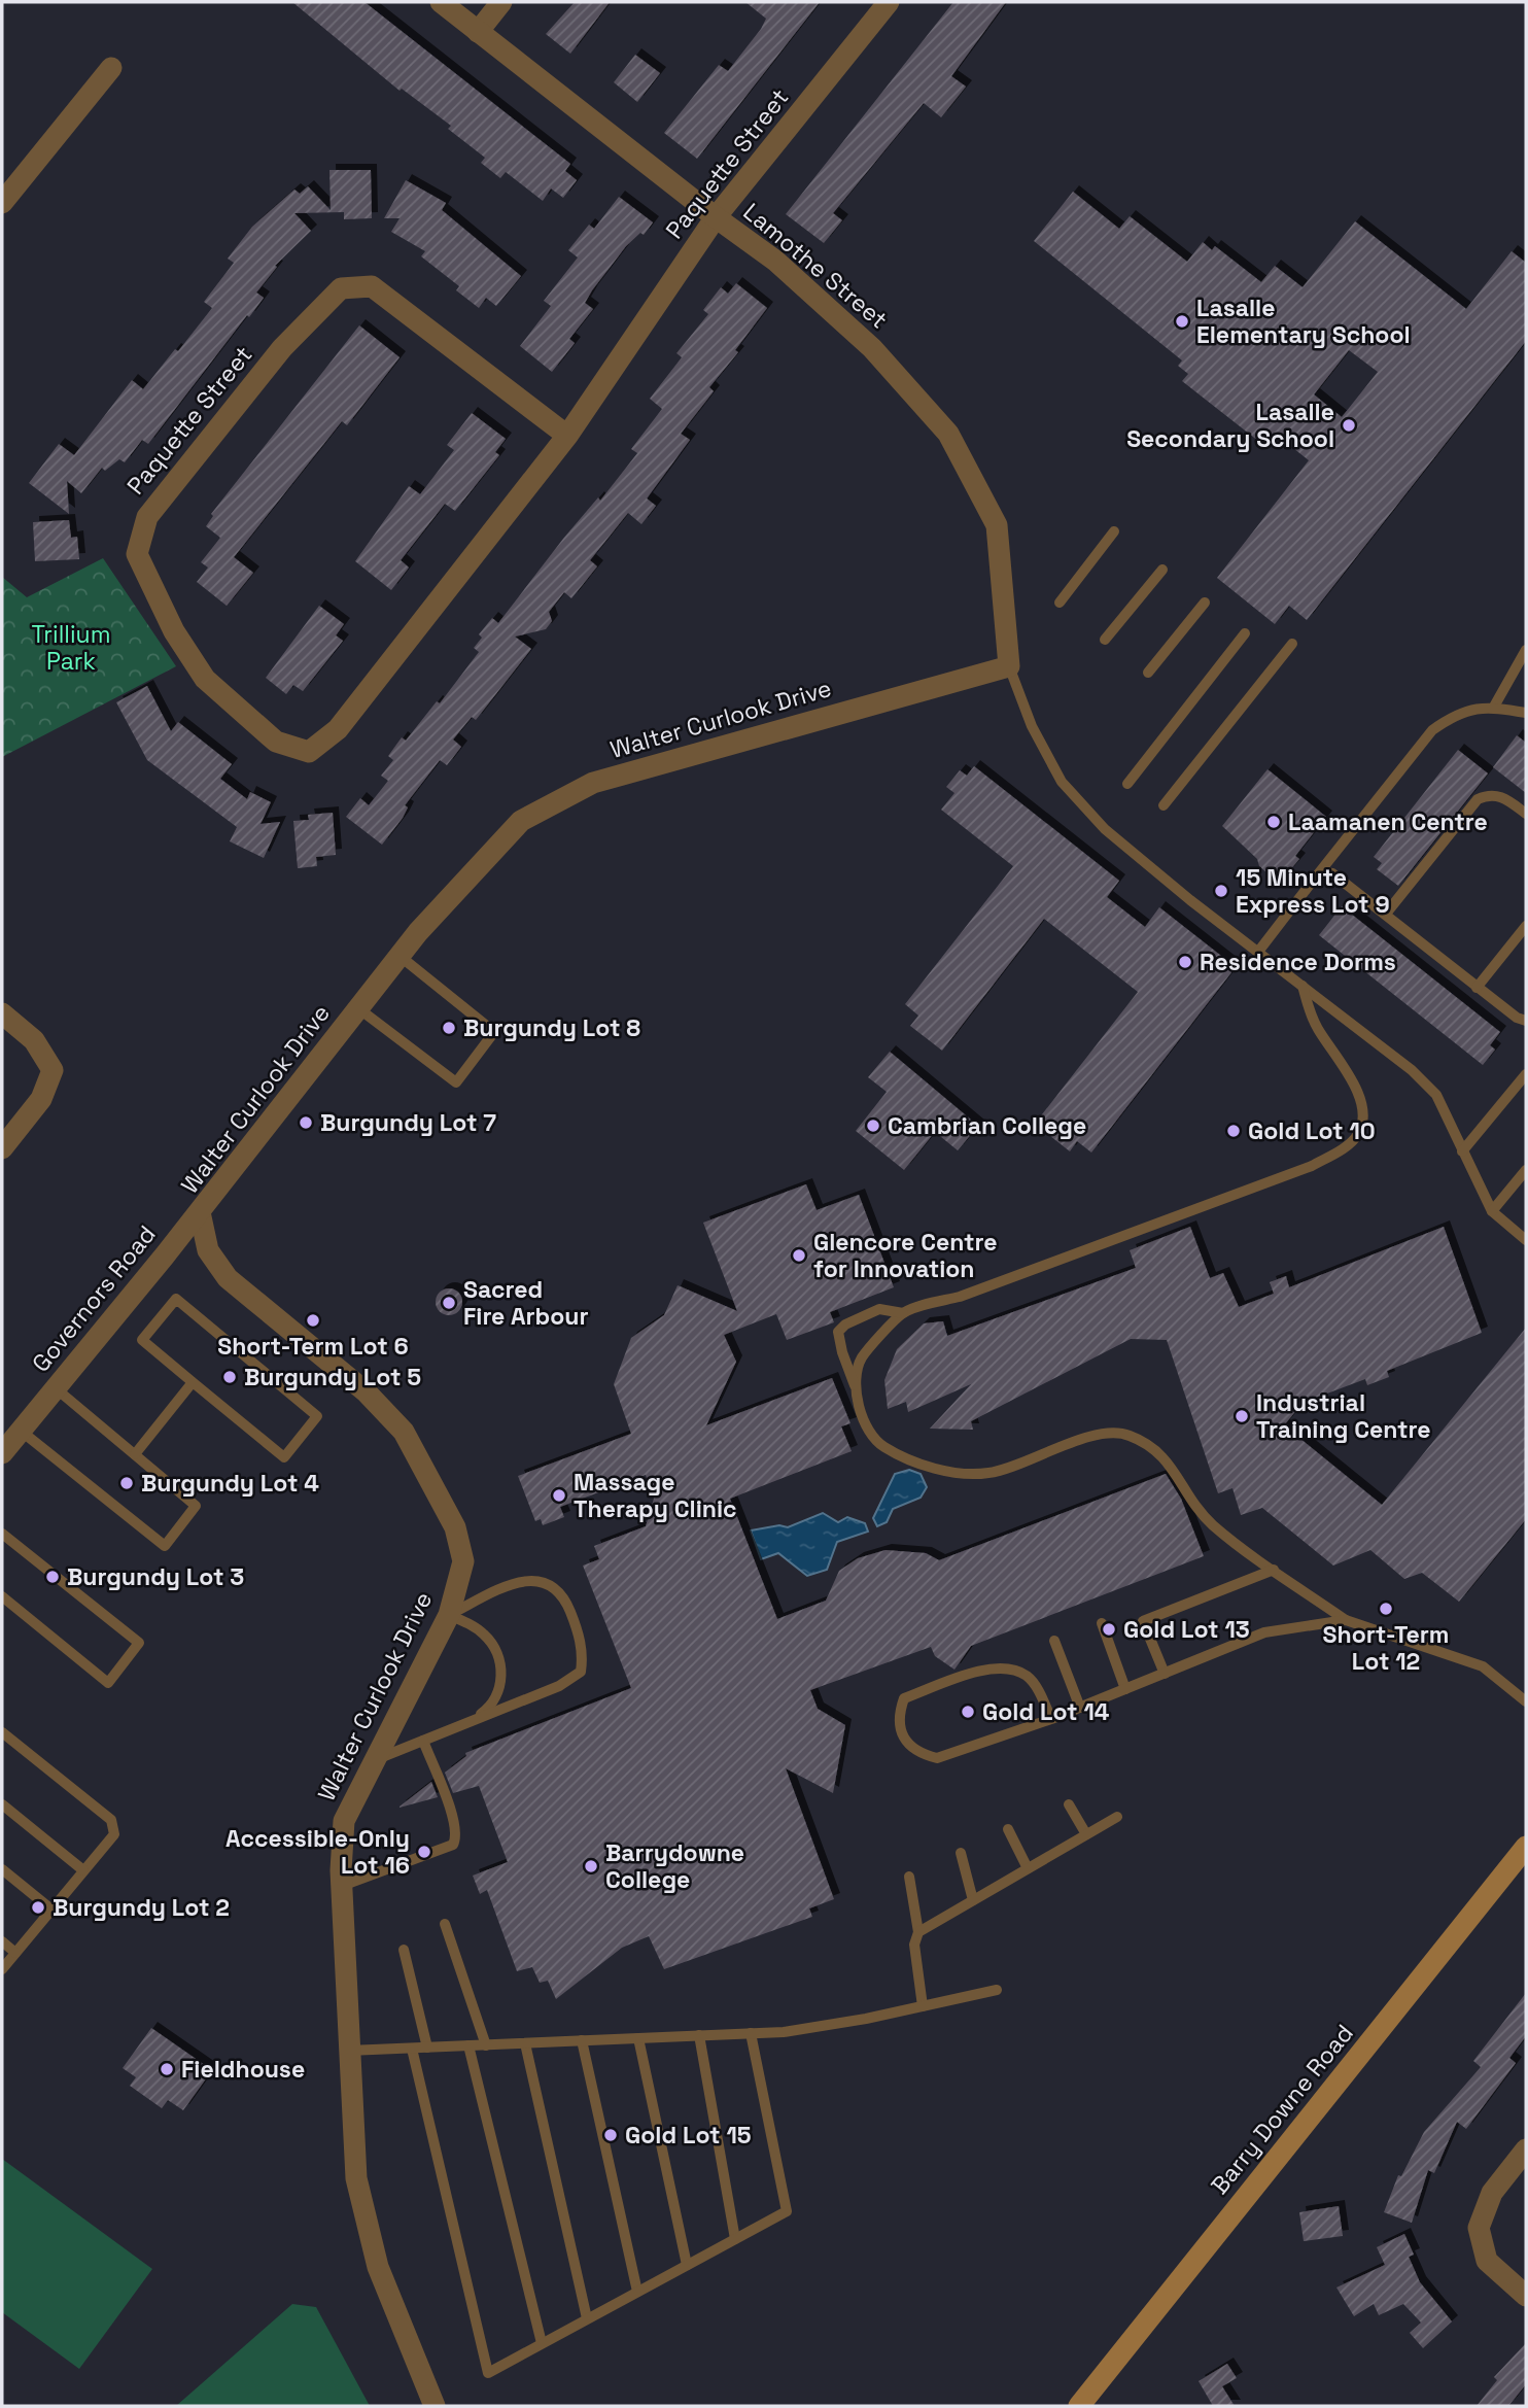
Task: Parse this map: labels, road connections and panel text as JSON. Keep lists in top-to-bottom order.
{
  "streets": {
    "main road": ["Barry Downe Road"],
    "street": [
      "Paquette Street",
      "Lamothe Street",
      "Walter Curlook Drive",
      "Governors Road"
    ]
  },
  "crossings": [
    ["Paquette Street", "Lamothe Street"],
    ["Lamothe Street", "Walter Curlook Drive"],
    ["Walter Curlook Drive", "Governors Road"]
  ],
  "parks": ["Trillium Park"],
  "places": [
    "Lasalle Elementary School",
    "Lasalle Secondary School",
    "Laamanen Centre",
    "15 Minute Express Lot 9",
    "Residence Dorms",
    "Burgundy Lot 8",
    "Burgundy Lot 7",
    "Cambrian College",
    "Gold Lot 10",
    "Glencore Centre for Innovation",
    "Sacred Fire Arbour",
    "Short-Term Lot 6",
    "Burgundy Lot 5",
    "Industrial Training Centre",
    "Burgundy Lot 4",
    "Massage Therapy Clinic",
    "Burgundy Lot 3",
    "Short-Term Lot 12",
    "Gold Lot 13",
    "Gold Lot 14",
    "Accessible-Only Lot 16",
    "Barrydowne College",
    "Burgundy Lot 2",
    "Fieldhouse",
    "Gold Lot 15"
  ]
}
